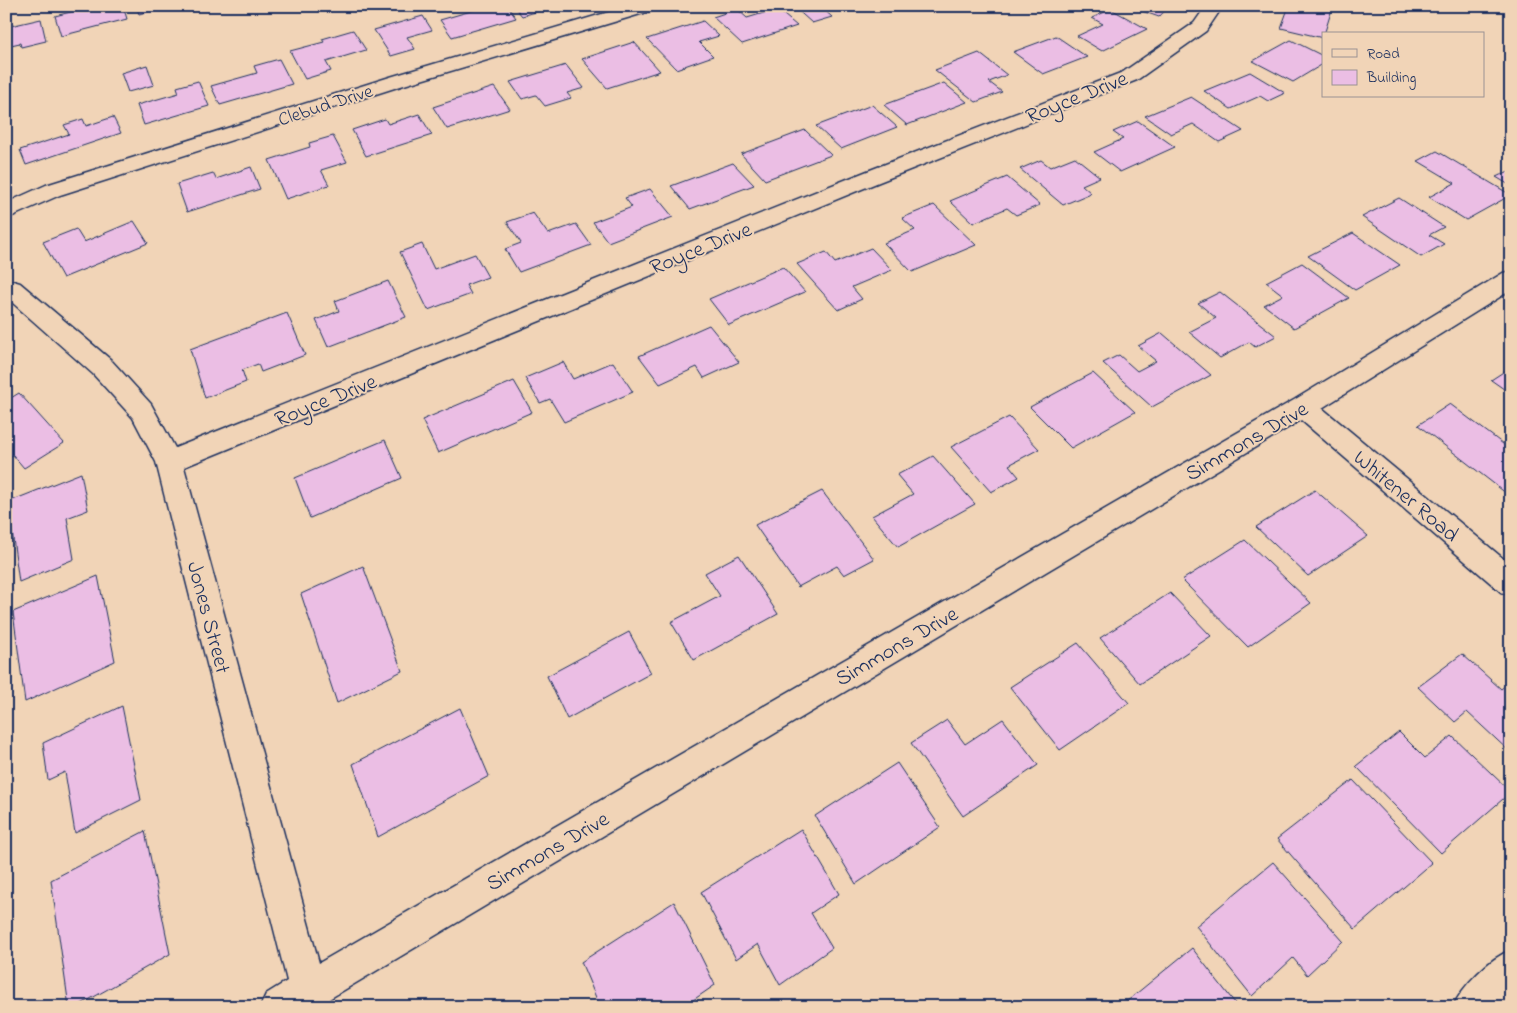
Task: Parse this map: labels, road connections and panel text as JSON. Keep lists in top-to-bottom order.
{
  "streets": {
    "street": [
      "Royce Drive",
      "Clebud Drive",
      "Simmons Drive",
      "Whitener Road",
      "Jones Street"
    ]
  },
  "crossings": [
    ["Royce Drive", "Jones Street"],
    ["Simmons Drive", "Whitener Road"],
    ["Simmons Drive", "Jones Street"]
  ],
  "legend": ["Road", "Building"]
}
